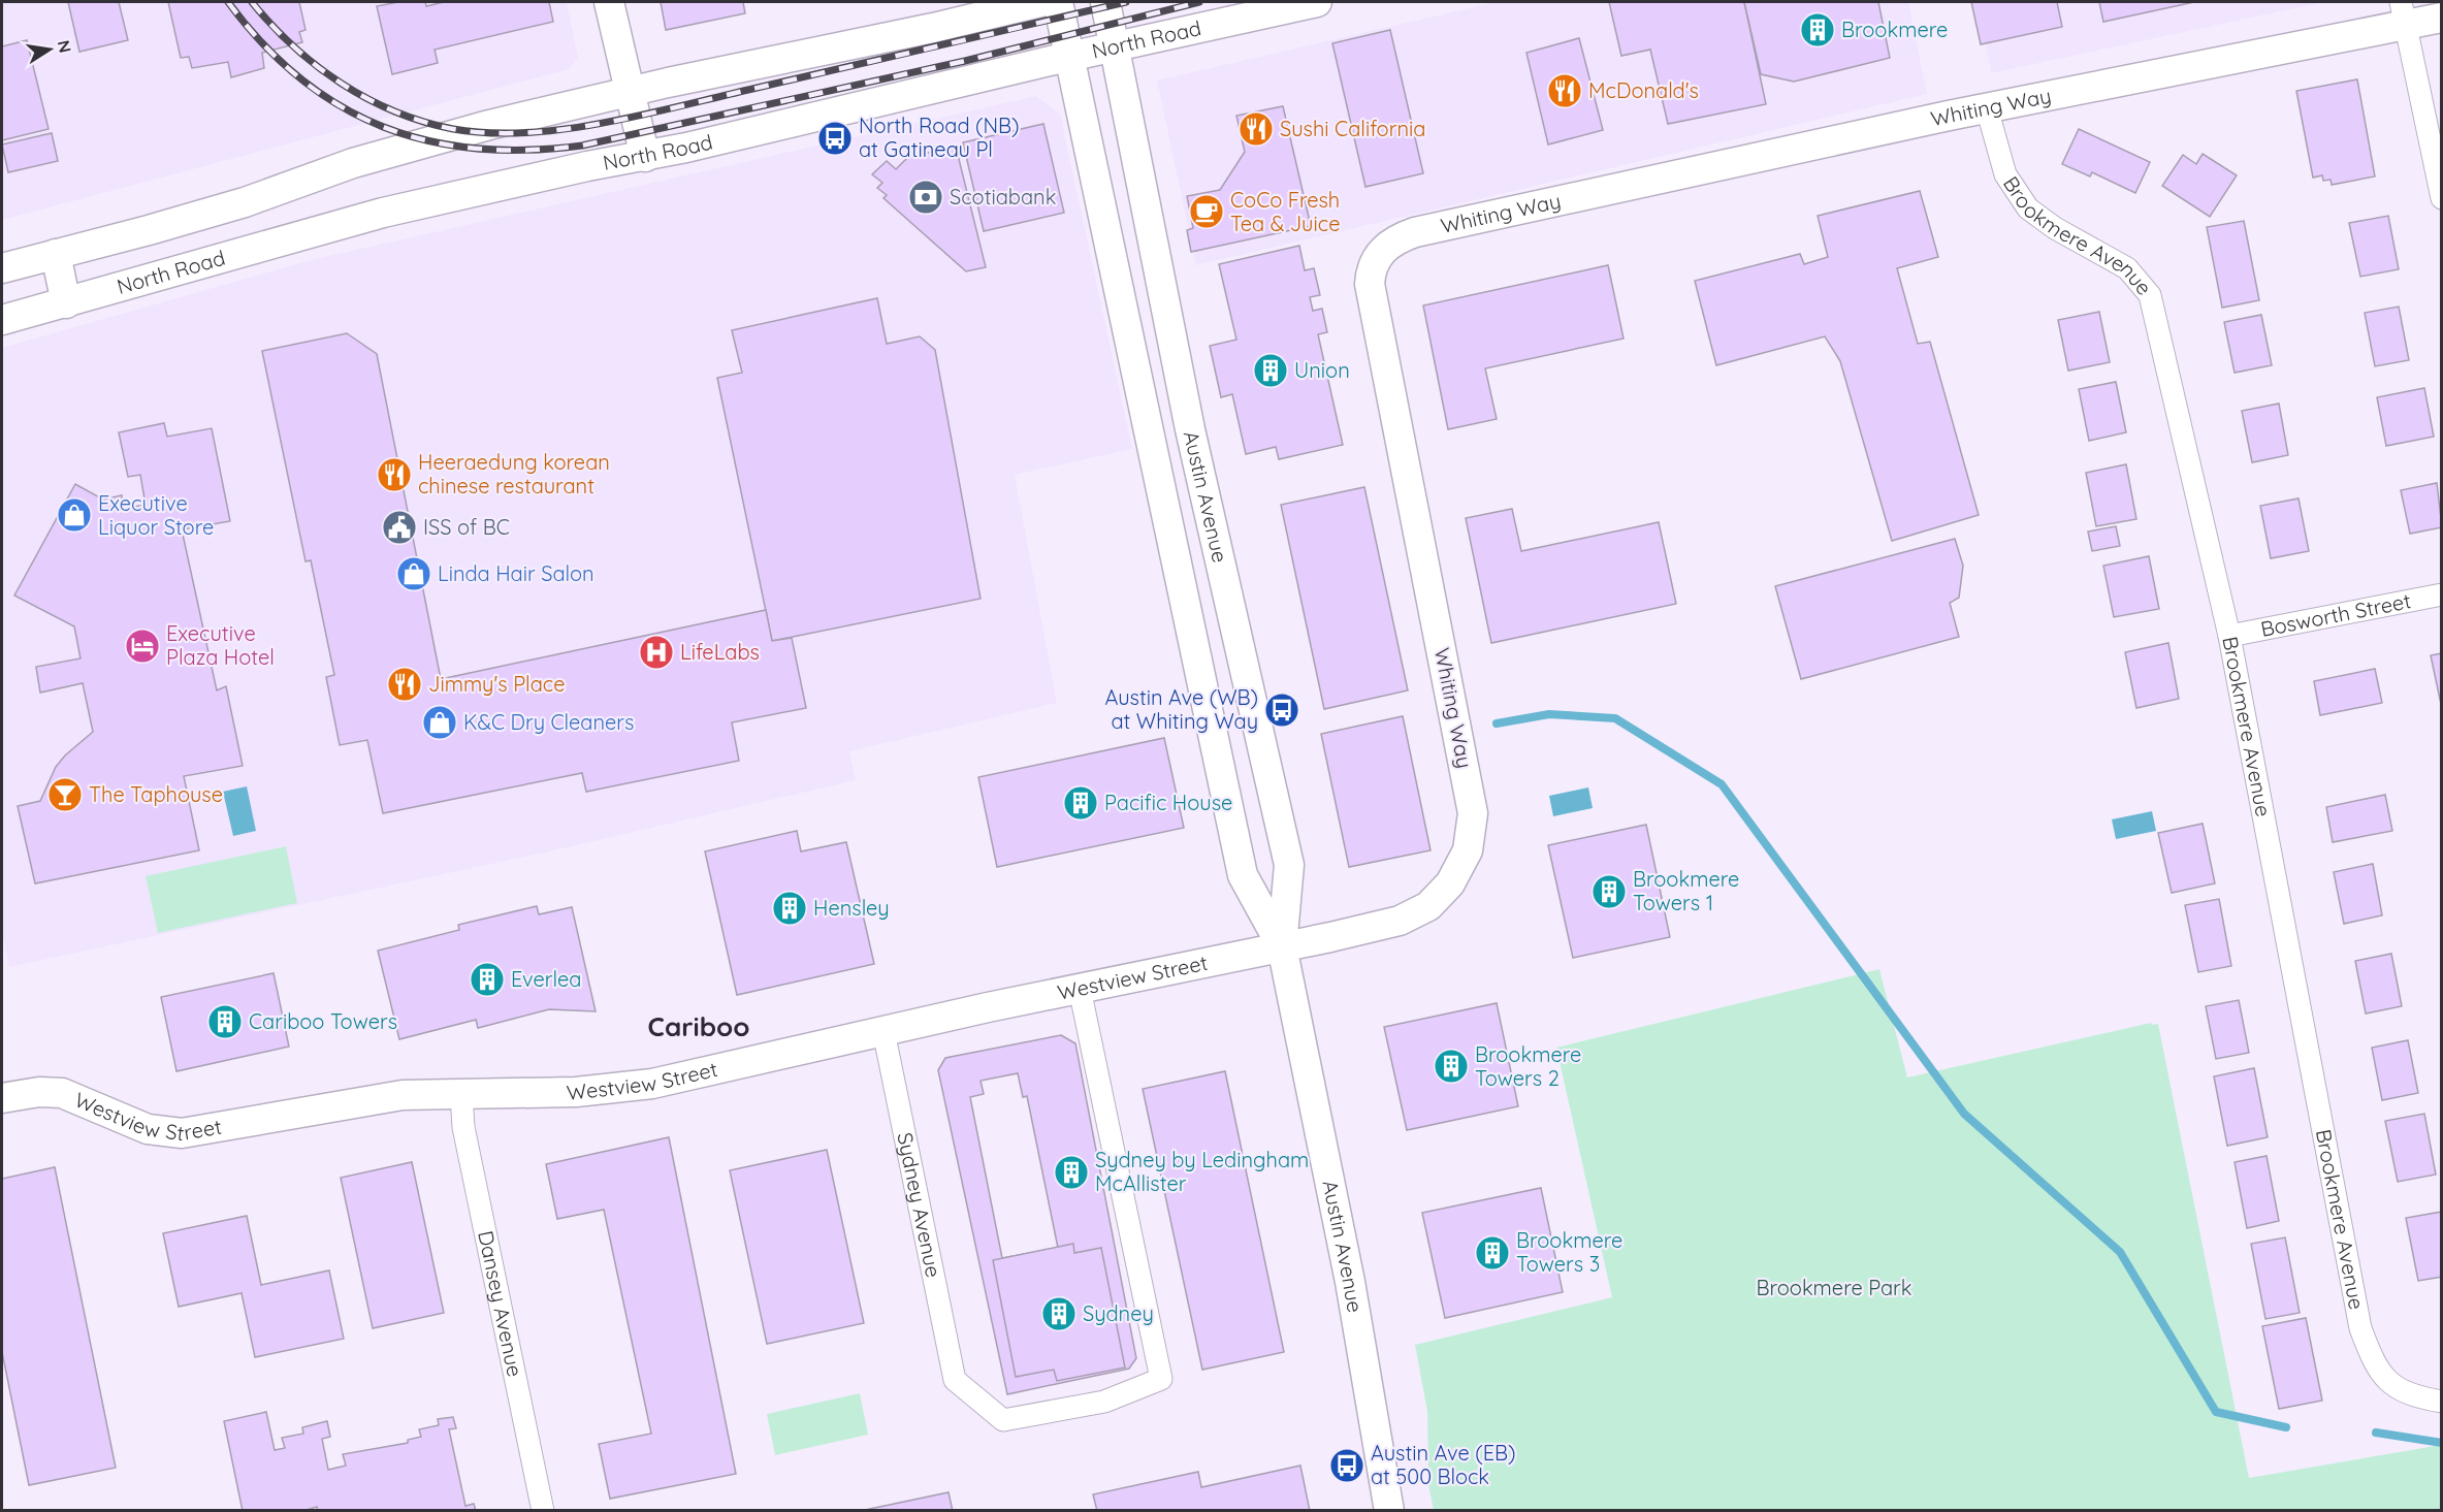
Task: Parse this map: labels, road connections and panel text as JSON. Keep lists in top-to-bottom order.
{
  "streets": {
    "main road": [
      "North Road",
      "Whiting Way",
      "Austin Avenue",
      "Westview Street"
    ],
    "street": [
      "Brookmere Avenue",
      "Bosworth Street",
      "Sydney Avenue",
      "Dansey Avenue"
    ]
  },
  "crossings": [
    ["North Road", "Austin Avenue"],
    ["Whiting Way", "Brookmere Avenue"],
    ["Whiting Way", "Austin Avenue"],
    ["Whiting Way", "Westview Street"],
    ["Brookmere Avenue", "Bosworth Street"],
    ["Austin Avenue", "Westview Street"],
    ["Westview Street", "Sydney Avenue"],
    ["Westview Street", "Dansey Avenue"]
  ],
  "districts": ["Cariboo"],
  "parks": ["Brookmere Park"],
  "places": {
    "building": [
      "Brookmere",
      "Union",
      "Pacific House",
      "Brookmere Towers 1",
      "Hensley",
      "Everlea",
      "Cariboo Towers",
      "Brookmere Towers 2",
      "Sydney by Ledingham McAllister",
      "Brookmere Towers 3",
      "Sydney"
    ],
    "restaurant": [
      "McDonald's",
      "Sushi California",
      "Heeraedung korean chinese restaurant",
      "Jimmy's Place"
    ],
    "bus stop": ["North Road (NB) at Gatineau Pl", "Austin Ave (WB) at Whiting Way", "Austin Ave (EB) at 500 Block"],
    "bank": ["Scotiabank"],
    "cafe": ["CoCo Fresh Tea & Juice"],
    "shop": ["Executive Liquor Store", "Linda Hair Salon", "K&C Dry Cleaners"],
    "public building": ["ISS of BC"],
    "hotel": ["Executive Plaza Hotel"],
    "hospital": ["LifeLabs"],
    "bar": ["The Taphouse"]
  },
  "north": "right"
}
